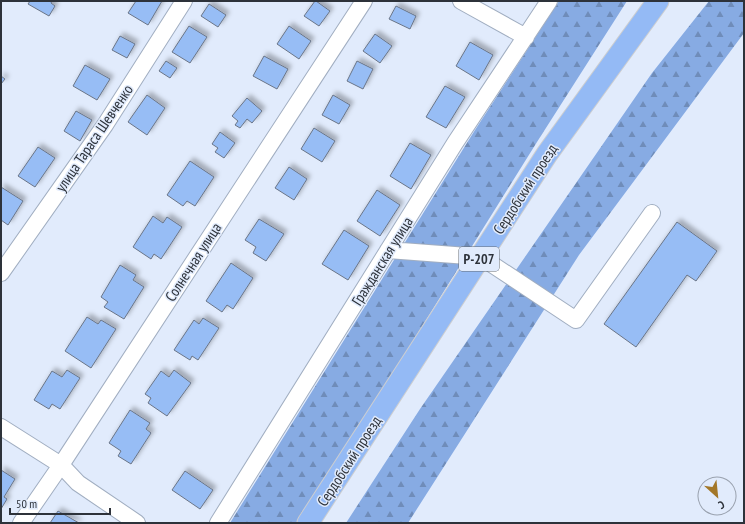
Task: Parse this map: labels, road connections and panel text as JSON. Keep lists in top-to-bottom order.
{
  "streets": {
    "main road": ["Сердобский проезд", "Р-207"],
    "street": ["улица Тараса Шевченко", "Гражданская улица", "Солнечная улица"]
  },
  "scale_bar": "50 m",
  "north": "bottom right"
}
